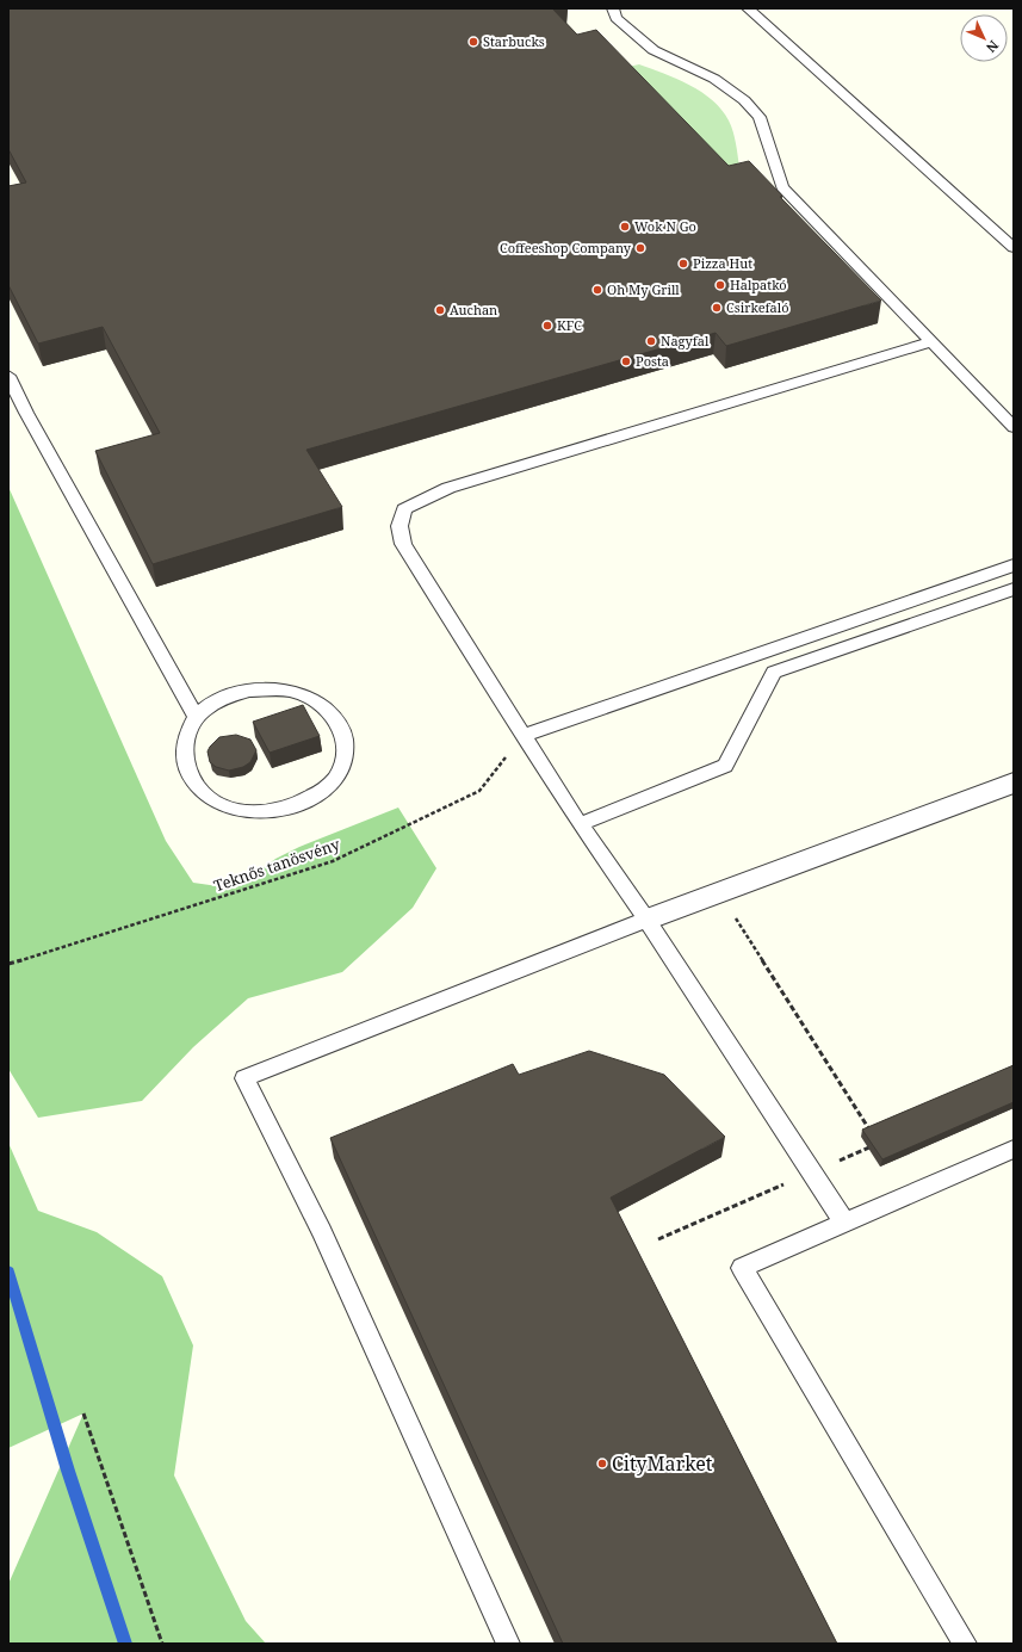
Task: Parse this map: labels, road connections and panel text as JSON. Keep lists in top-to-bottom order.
{
  "streets": {
    "path": ["Teknős tanösvény"]
  },
  "places": [
    "Starbucks",
    "Wok N Go",
    "Coffeeshop Company",
    "Pizza Hut",
    "Halpatkó",
    "Oh My Grill",
    "Csirkefaló",
    "Auchan",
    "KFC",
    "Nagyfal",
    "Posta",
    "CityMarket"
  ],
  "north": "bottom right"
}
